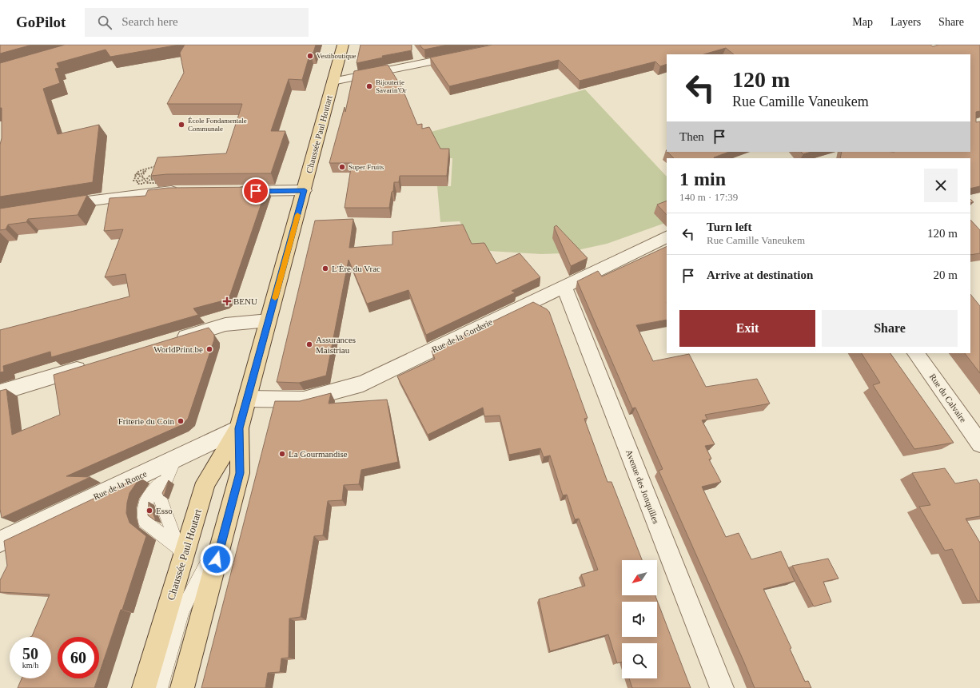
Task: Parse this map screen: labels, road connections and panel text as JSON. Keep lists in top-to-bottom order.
{
  "streets": {
    "main road": ["Chaussée Paul Houtart"],
    "street": [
      "Rue de la Corderie",
      "Rue du Calvaire",
      "Rue de la Ronce",
      "Avenue des Jonquilles"
    ]
  },
  "crossings": [
    ["Chaussée Paul Houtart", "Rue de la Corderie"],
    ["Chaussée Paul Houtart", "Rue de la Ronce"],
    ["Rue de la Corderie", "Avenue des Jonquilles"]
  ],
  "places": {
    "other": [
      "Vestiboutique",
      "Bijouterie Savarin'Or",
      "École Fondamentale Communale",
      "Super Fruits",
      "L'Ère du Vrac",
      "Assurances Maistriau",
      "WorldPrint.be",
      "Friterie du Coin",
      "La Gourmandise",
      "Esso"
    ],
    "health": ["BENU"]
  },
  "north": "bottom left",
  "page": {
    "header": "GoPilot",
    "search": "Search here",
    "nav": ["Map", "Layers", "Share"],
    "turn": ["120 m", "Rue Camille Vaneukem"],
    "then": "Then",
    "heading": ["1 min", "140 m · 17:39"],
    "list": [
      {
        "name": "Turn left",
        "note": "Rue Camille Vaneukem",
        "value": "120 m"
      },
      {
        "name": "Arrive at destination",
        "value": "20 m"
      }
    ],
    "buttons": ["Exit", "Share"],
    "speed": "50 km/h",
    "limit": "60"
  }
}
